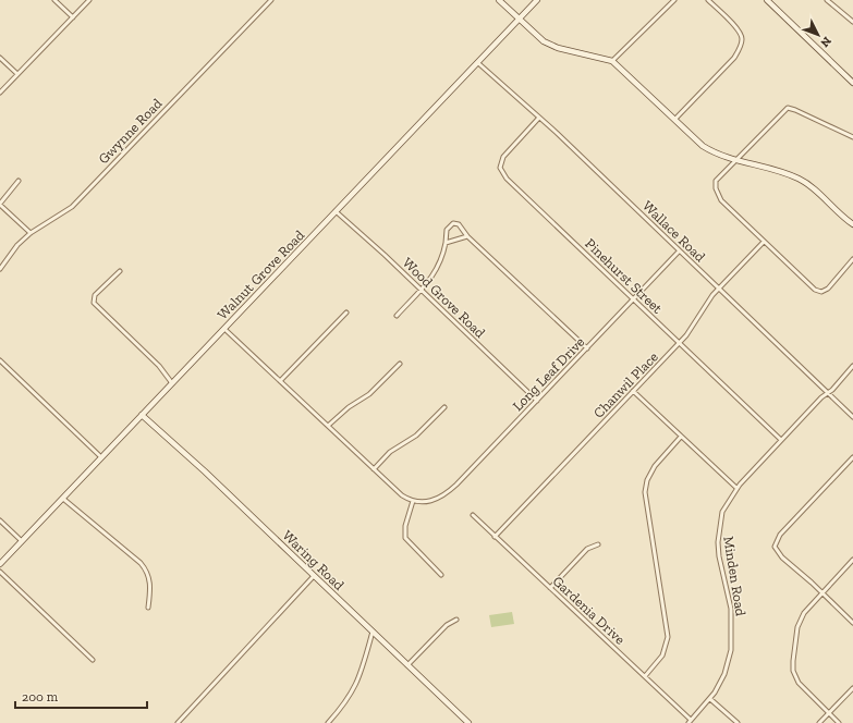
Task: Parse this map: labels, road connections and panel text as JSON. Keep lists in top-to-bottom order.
{
  "streets": {
    "main road": ["Walnut Grove Road", "Waring Road"],
    "street": [
      "Gwynne Road",
      "Wallace Road",
      "Pinehurst Street",
      "Wood Grove Road",
      "Long Leaf Drive",
      "Chanwil Place",
      "Minden Road",
      "Gardenia Drive"
    ]
  },
  "crossings": [
    ["Wallace Road", "Walnut Grove Road"],
    ["Wallace Road", "Pinehurst Street"],
    ["Wallace Road", "Long Leaf Drive"],
    ["Wallace Road", "Chanwil Place"],
    ["Wallace Road", "Minden Road"],
    ["Walnut Grove Road", "Wood Grove Road"],
    ["Walnut Grove Road", "Waring Road"],
    ["Pinehurst Street", "Long Leaf Drive"],
    ["Pinehurst Street", "Chanwil Place"],
    ["Pinehurst Street", "Minden Road"],
    ["Wood Grove Road", "Long Leaf Drive"],
    ["Chanwil Place", "Gardenia Drive"],
    ["Minden Road", "Gardenia Drive"]
  ],
  "scale_bar": "200 m",
  "north": "bottom right"
}
